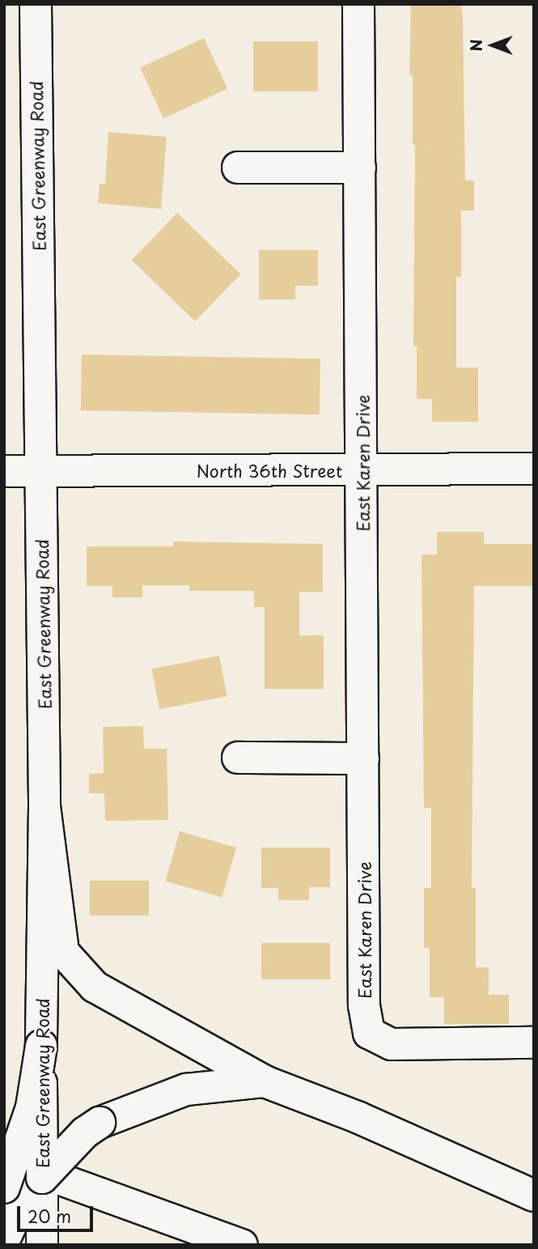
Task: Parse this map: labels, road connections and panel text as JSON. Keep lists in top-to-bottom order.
{
  "streets": {
    "main road": ["East Greenway Road", "East Karen Drive", "North 36th Street"]
  },
  "crossings": [
    ["East Greenway Road", "North 36th Street"],
    ["East Karen Drive", "North 36th Street"]
  ],
  "scale_bar": "20 m",
  "north": "left"
}
